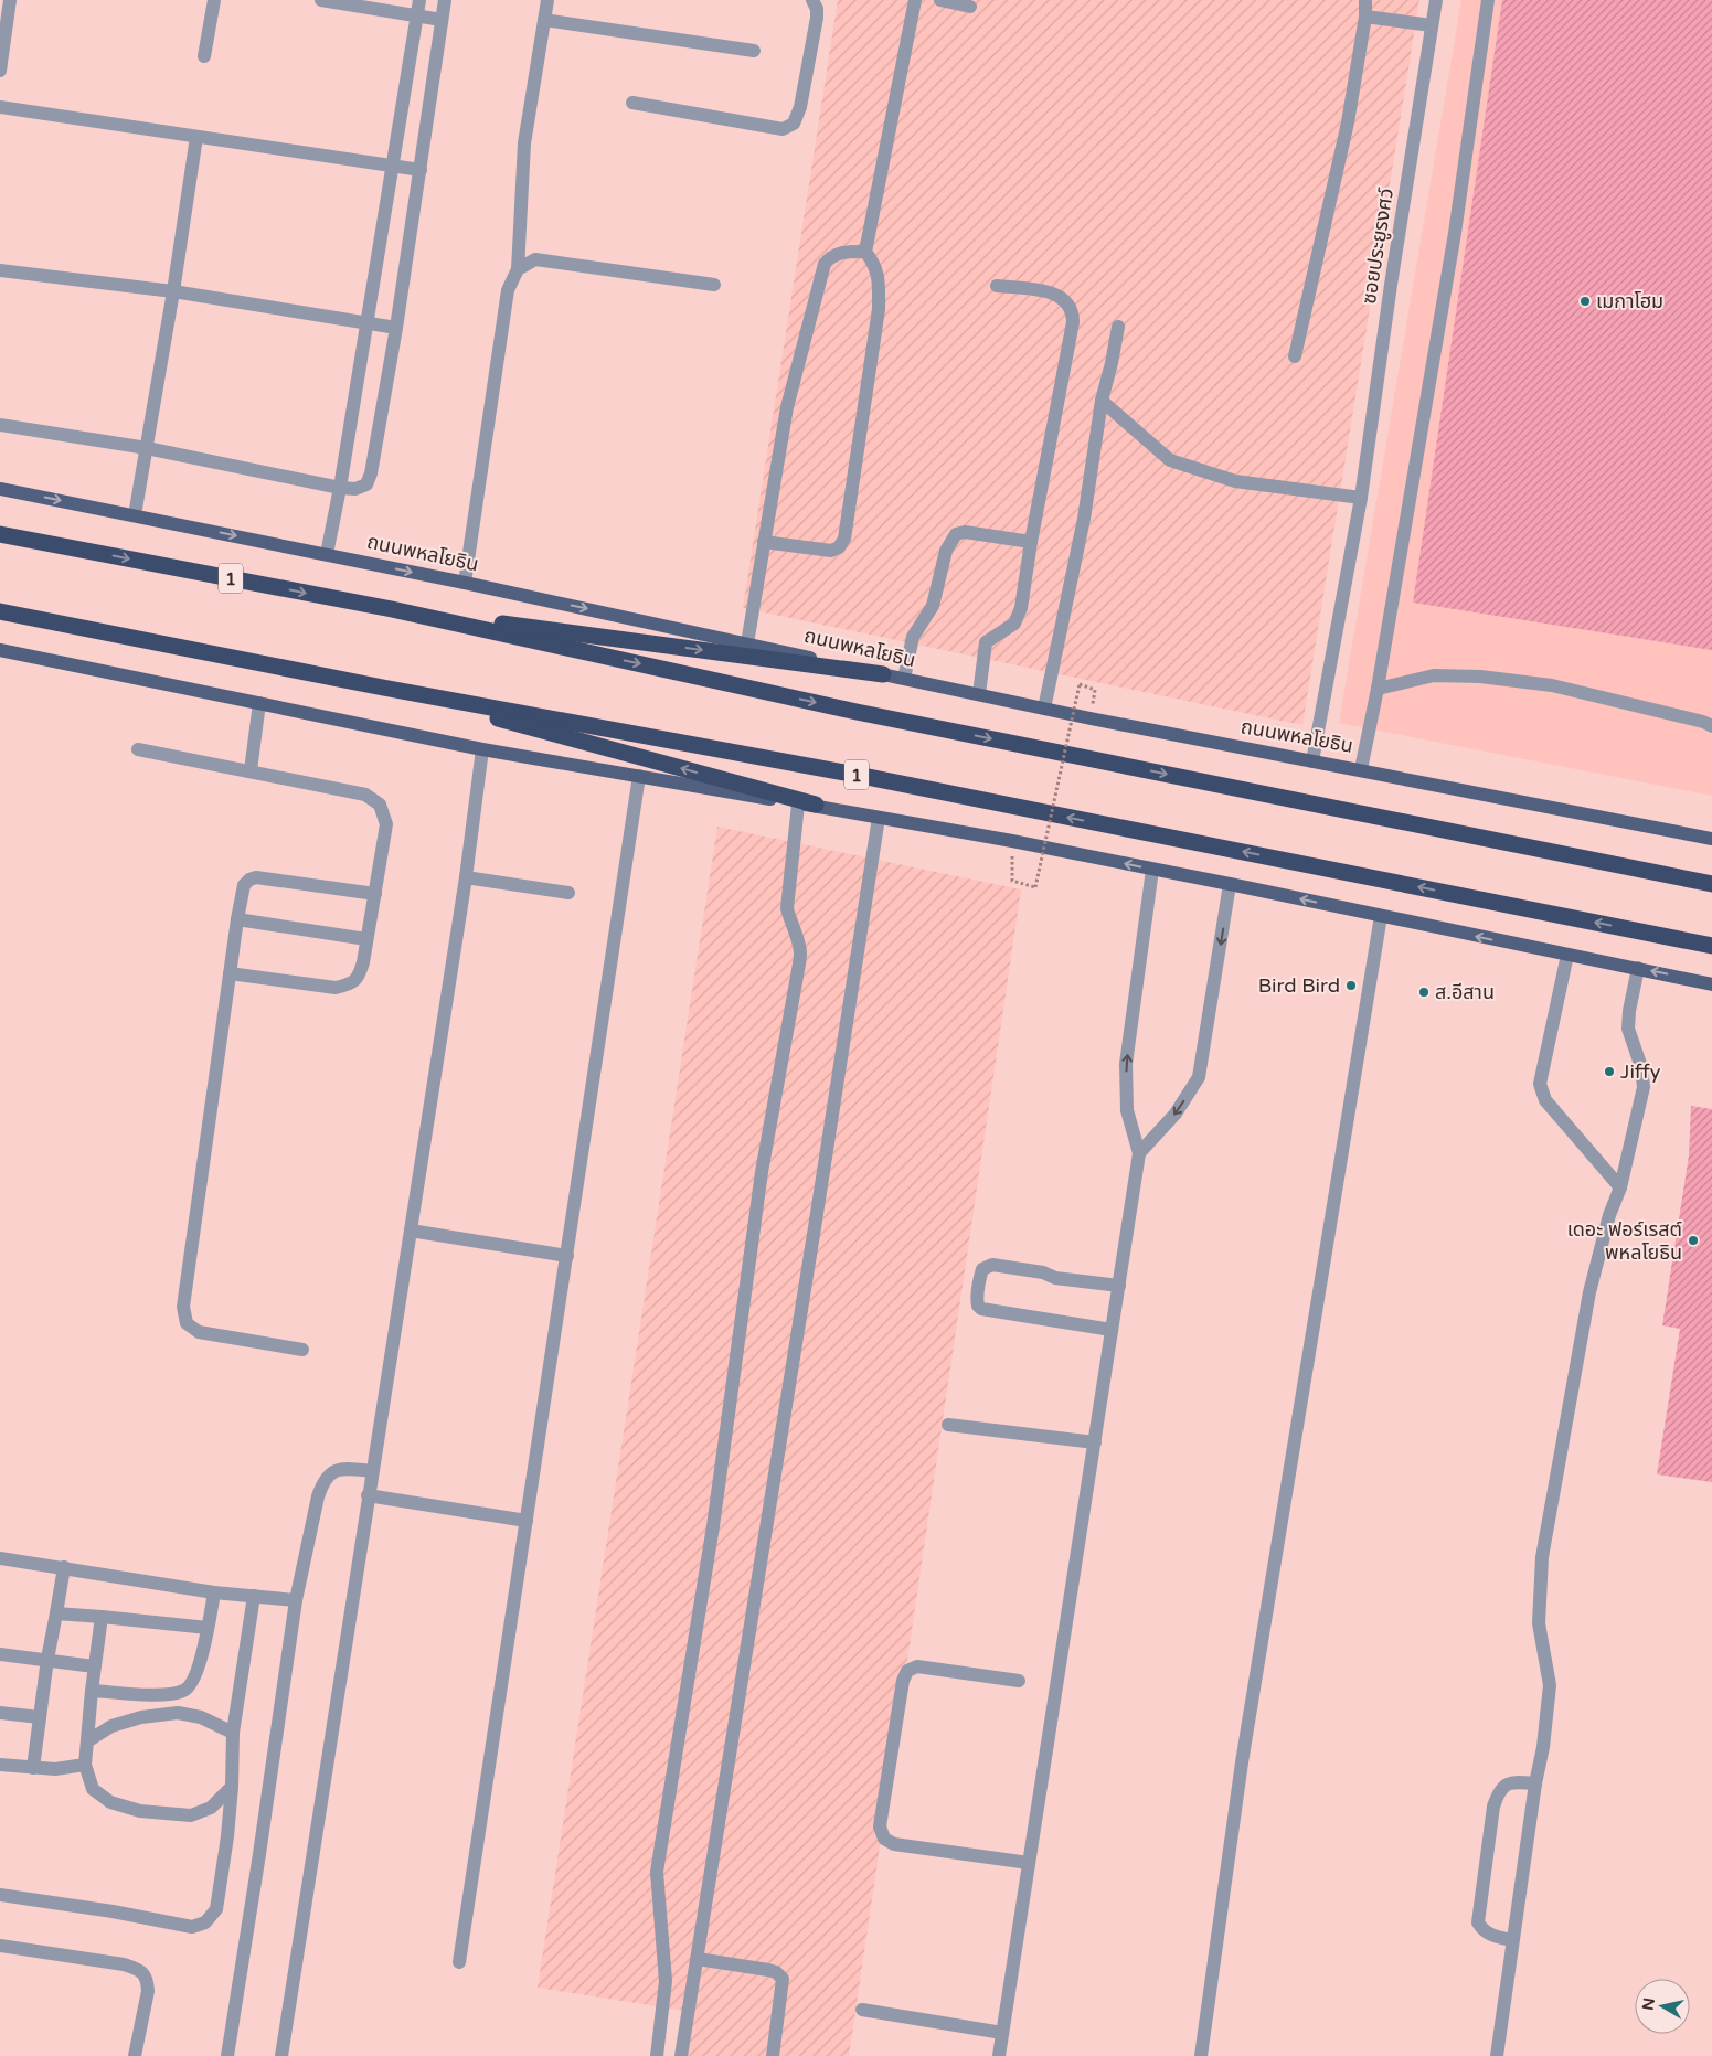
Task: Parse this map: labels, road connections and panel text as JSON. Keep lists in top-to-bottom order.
{
  "streets": {
    "highway": ["1"],
    "main road": ["ถนนพหลโยธิน"],
    "street": ["ซอยประยูรงศว์"]
  },
  "crossings": [
    ["ซอยประยูรงศว์", "ถนนพหลโยธิน"]
  ],
  "one_way": ["ถนนพหลโยธิน"],
  "places": [
    "เมกาโฮม",
    "Bird Bird",
    "ส.อีสาน",
    "Jiffy",
    "เดอะ ฟอร์เรสต์ พหลโยธิน"
  ],
  "north": "left"
}
